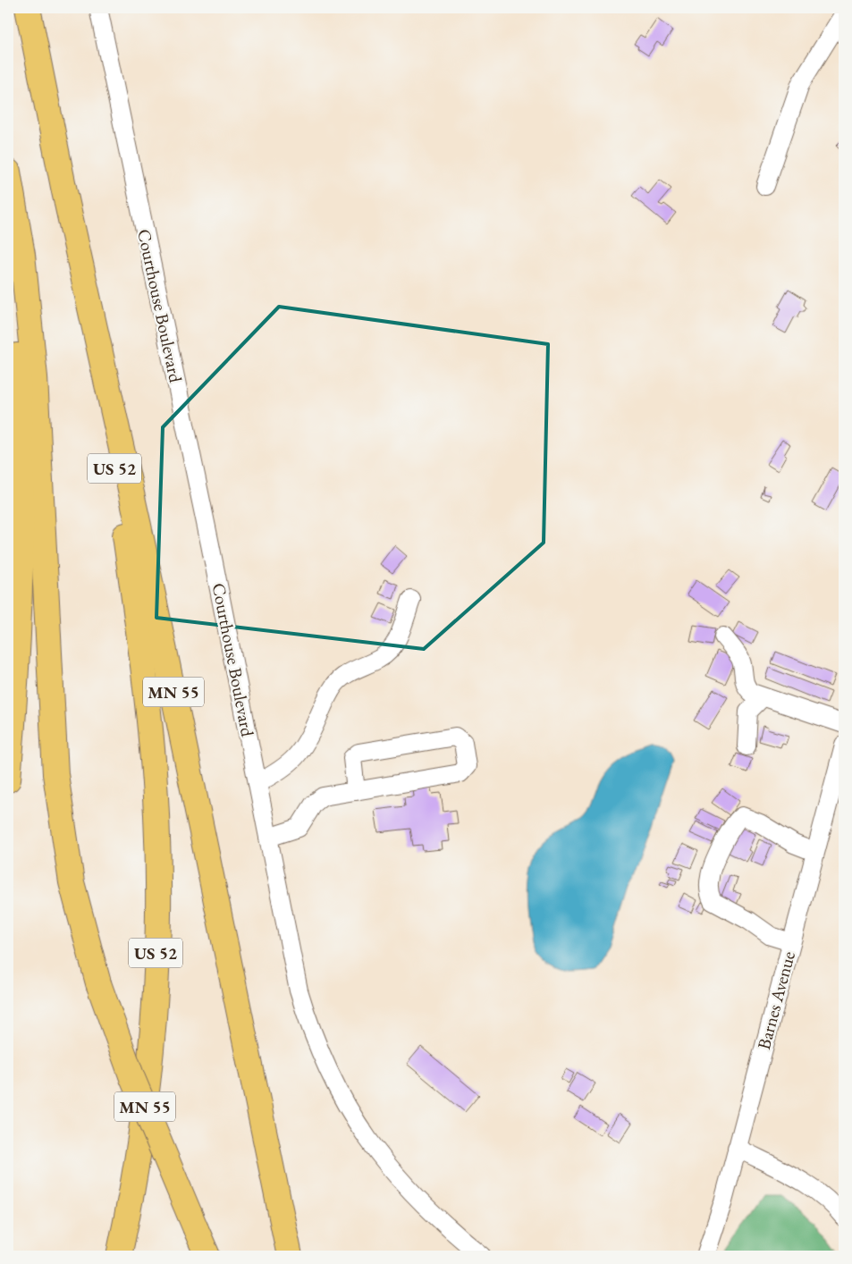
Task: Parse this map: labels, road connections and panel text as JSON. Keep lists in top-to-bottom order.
{
  "streets": {
    "highway": ["US 52", "MN 55"],
    "street": ["Courthouse Boulevard", "Barnes Avenue"]
  },
  "crossings": [
    ["US 52", "MN 55"]
  ]
}
